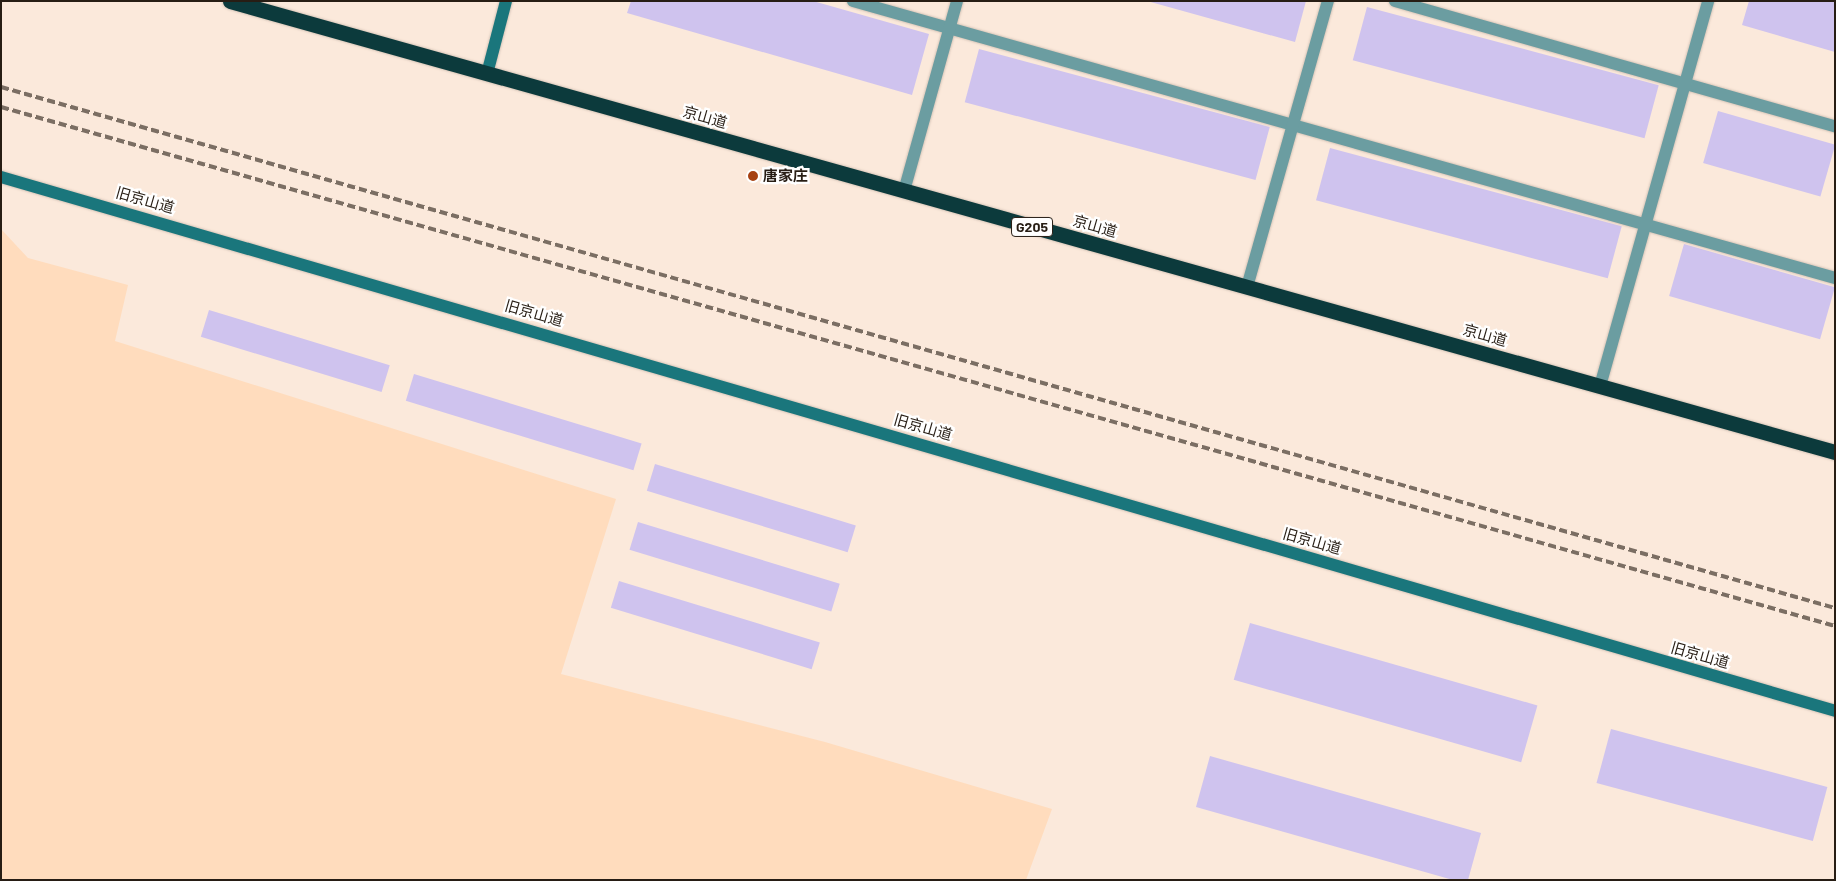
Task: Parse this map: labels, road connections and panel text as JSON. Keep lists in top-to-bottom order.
{
  "streets": {
    "highway": ["京山道", "G205"],
    "street": ["旧京山道"]
  },
  "places": ["唐家庄"]
}
